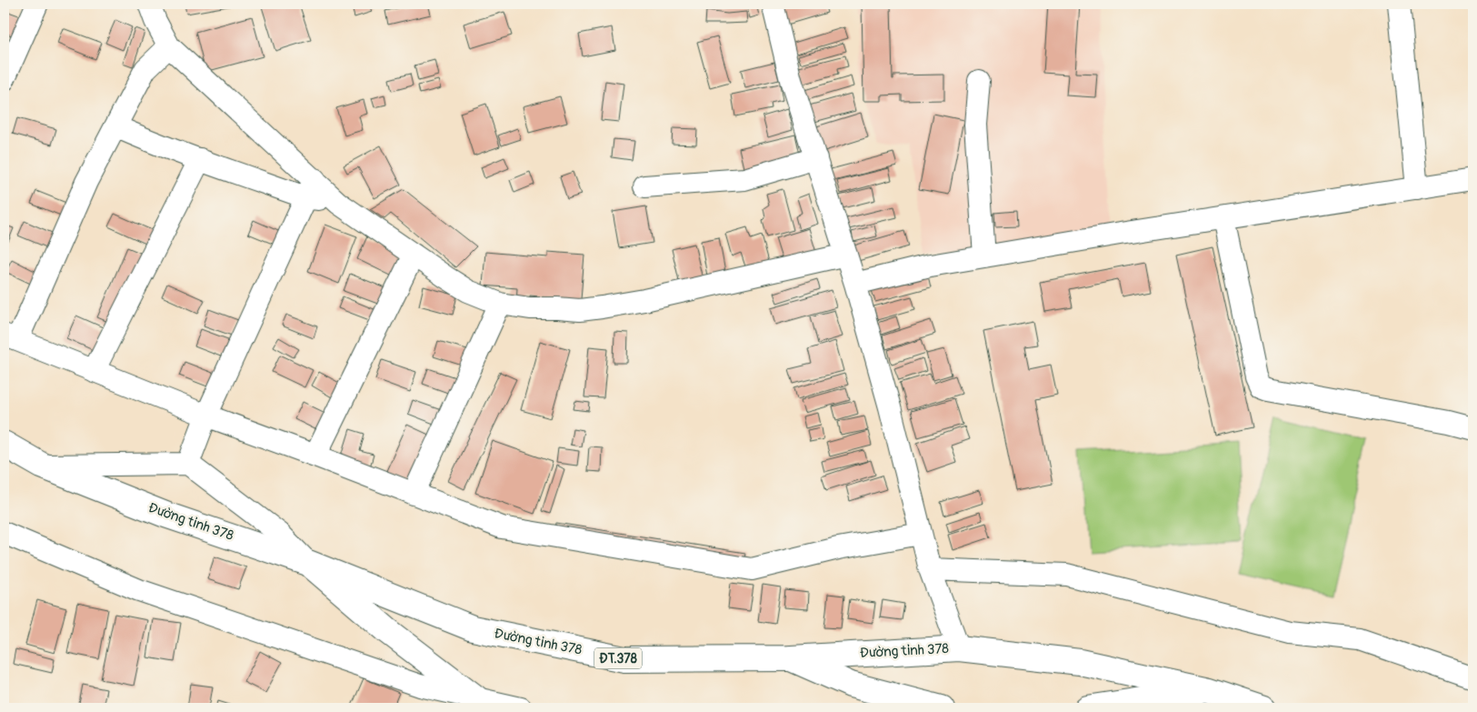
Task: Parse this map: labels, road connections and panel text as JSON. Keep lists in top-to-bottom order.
{
  "streets": {
    "main road": ["Đường tỉnh 378", "ĐT.378"]
  }
}
